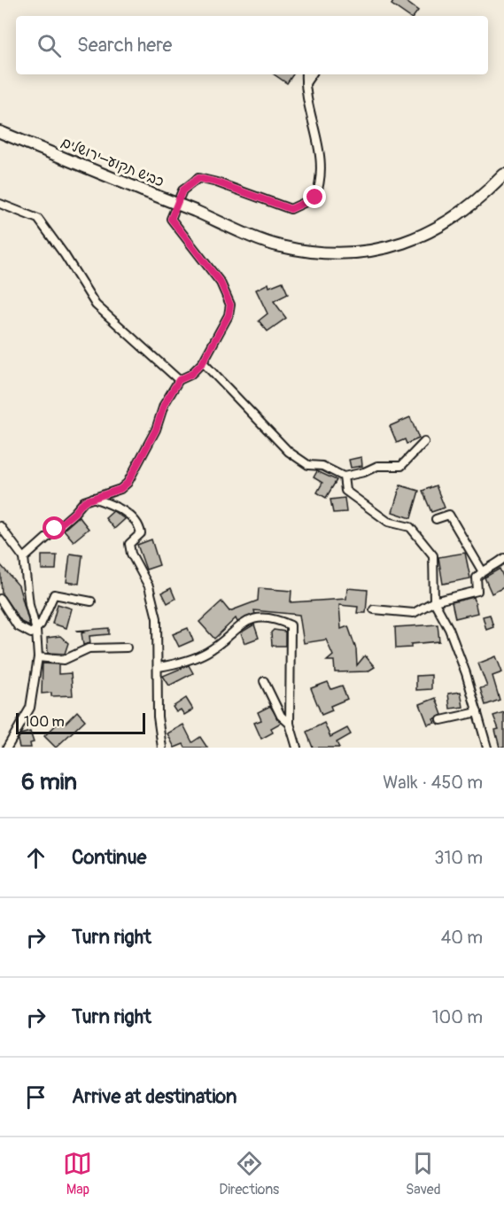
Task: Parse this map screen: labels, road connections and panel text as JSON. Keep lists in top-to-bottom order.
{
  "streets": {
    "main road": ["כביש תקוע–ירושלים"]
  },
  "scale_bar": "100 m",
  "page": {
    "search": "Search here",
    "scale": "100 m",
    "heading": ["6 min", "Walk · 450 m"],
    "list": [
      ["Continue", "310 m"],
      ["Turn right", "40 m"],
      ["Turn right", "100 m"],
      "Arrive at destination"
    ],
    "nav": ["Map", "Directions", "Saved"]
  }
}
